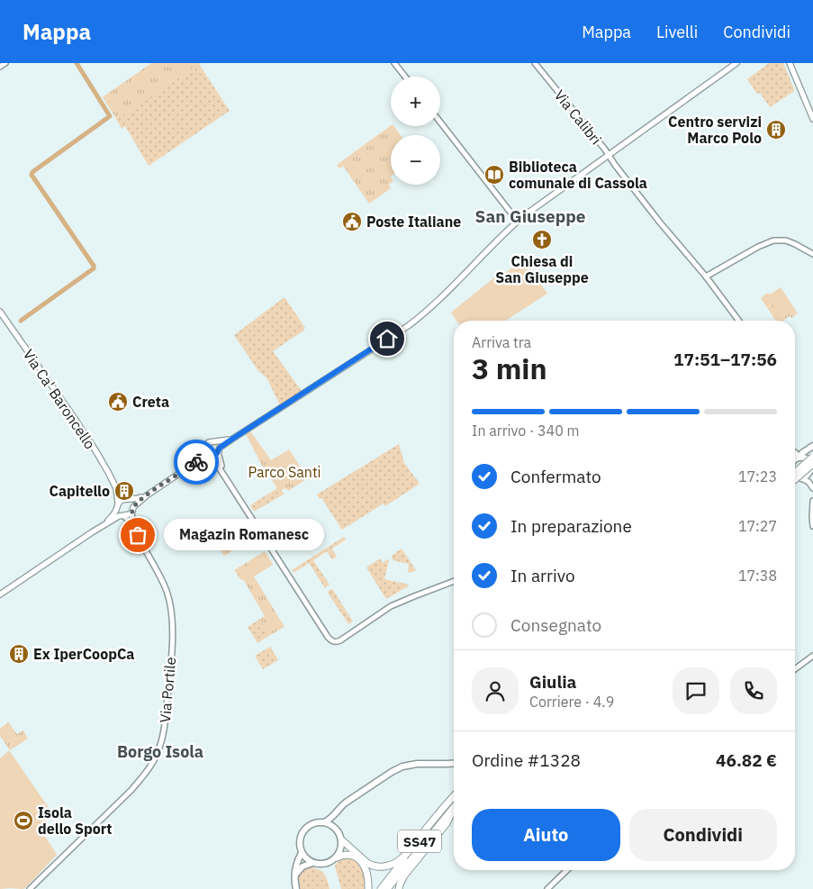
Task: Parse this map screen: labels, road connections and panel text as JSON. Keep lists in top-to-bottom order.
{
  "streets": {
    "highway": ["SS47"],
    "main road": ["Via Ca' Baroncello"],
    "street": ["Via Calibri", "Via Portile"]
  },
  "crossings": [
    ["Via Ca' Baroncello", "Via Portile"]
  ],
  "districts": ["San Giuseppe", "Borgo Isola"],
  "parks": ["Parco Santi"],
  "places": {
    "building": ["Centro servizi Marco Polo", "Capitello", "Ex IperCoopCa"],
    "library": ["Biblioteca comunale di Cassola"],
    "public building": ["Poste Italiane", "Creta"],
    "church": ["Chiesa di San Giuseppe"],
    "other": ["Magazin Romanesc"],
    "sports": ["Isola dello Sport"]
  },
  "page": {
    "header": "Mappa",
    "nav": ["Mappa", "Livelli", "Condividi"],
    "map_buttons": ["+", "−"],
    "heading": ["3 min", "Arriva tra", "17:51–17:56"],
    "panel": [
      "Giulia",
      "Corriere · 4.9",
      "Ordine #1328",
      "46.82 €"
    ],
    "bar": "In arrivo · 340 m",
    "list": [
      ["Confermato", "17:23"],
      ["In preparazione", "17:27"],
      ["In arrivo", "17:38"],
      "Consegnato"
    ],
    "bubble": "Magazin Romanesc",
    "buttons": ["Aiuto", "Condividi"]
  }
}
